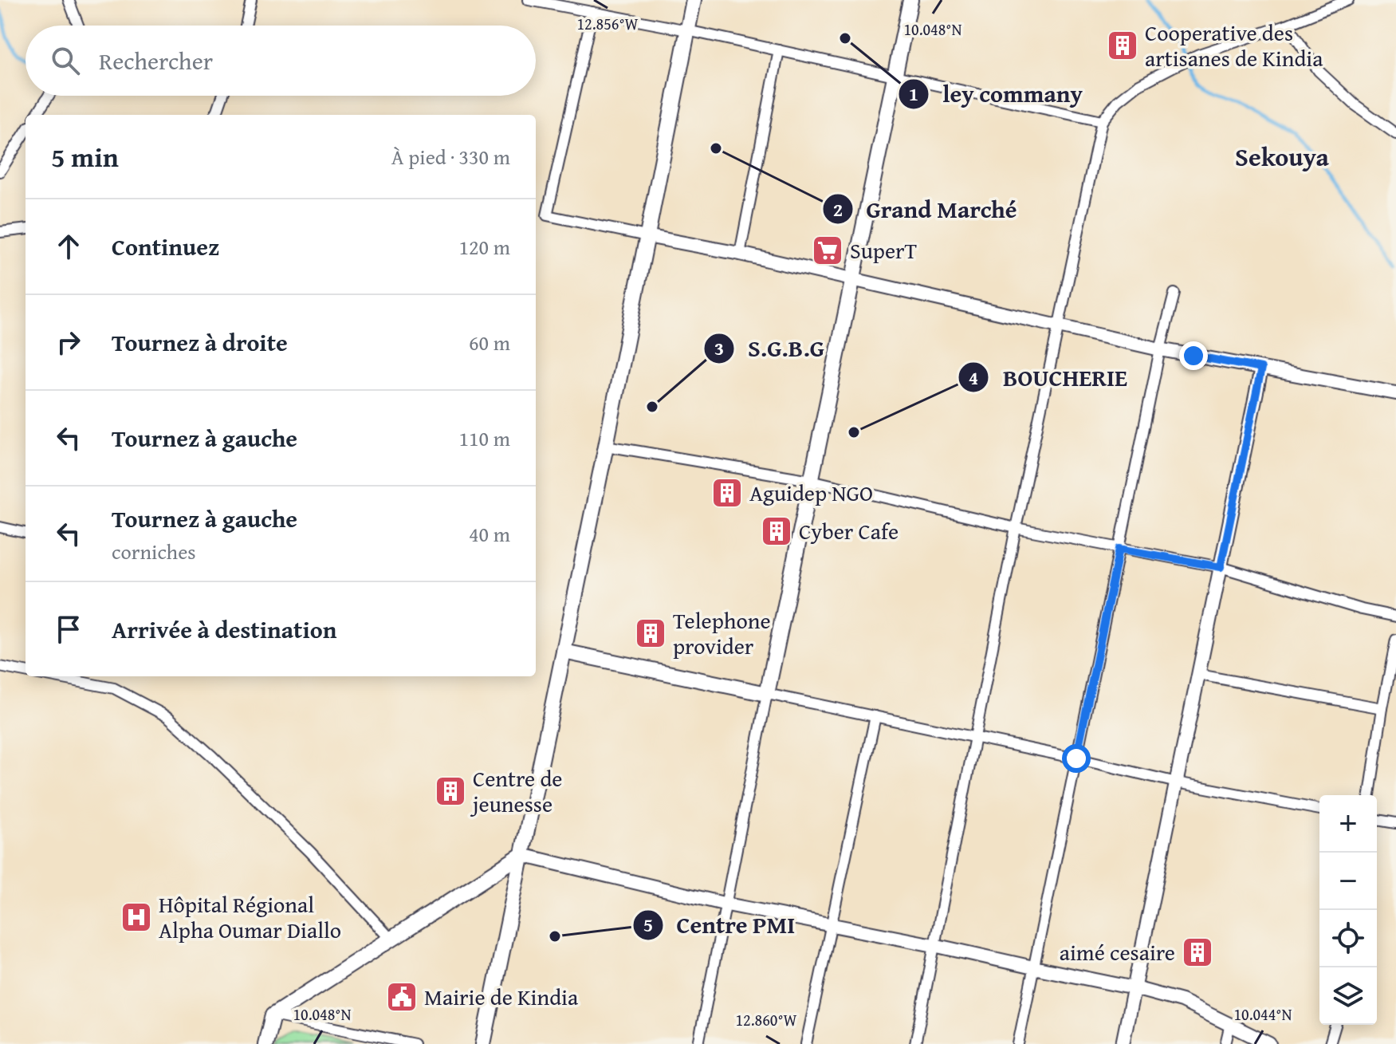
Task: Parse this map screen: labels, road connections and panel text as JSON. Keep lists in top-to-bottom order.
{
  "districts": ["Sekouya"],
  "places": {
    "other": [
      "ley commany",
      "Grand Marché",
      "S.G.B.G",
      "BOUCHERIE",
      "Centre PMI"
    ],
    "building": [
      "Cooperative des artisanes de Kindia",
      "Aguidep NGO",
      "Cyber Cafe",
      "Telephone provider",
      "Centre de jeunesse",
      "aimé cesaire"
    ],
    "supermarket": ["SuperT"],
    "hospital": ["Hôpital Régional Alpha Oumar Diallo"],
    "public building": ["Mairie de Kindia"]
  },
  "page": {
    "search": "Rechercher",
    "heading": ["5 min", "À pied · 330 m"],
    "list": [
      ["Continuez", "120 m"],
      ["Tournez à droite", "60 m"],
      ["Tournez à gauche", "110 m"],
      ["Tournez à gauche", "corniches", "40 m"],
      "Arrivée à destination"
    ],
    "map_buttons": ["+", "−"]
  },
  "coordinates": [
    "12.856°W",
    "10.048°N",
    "10.044°N",
    "12.860°W"
  ]
}
